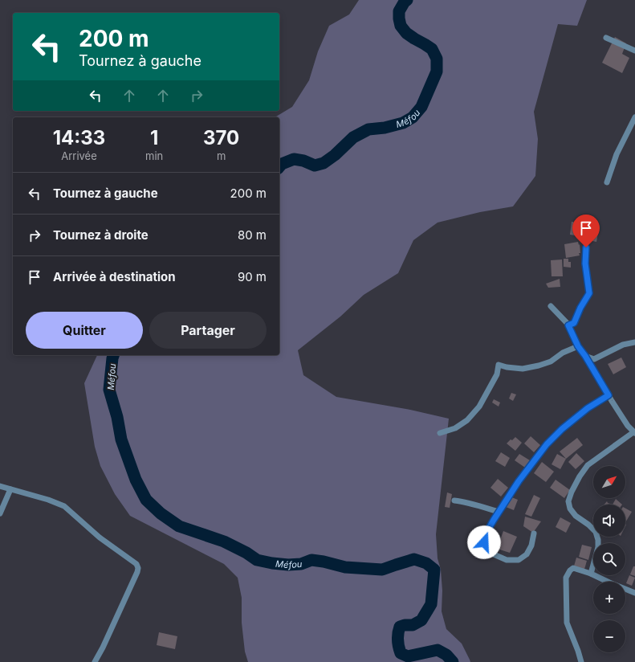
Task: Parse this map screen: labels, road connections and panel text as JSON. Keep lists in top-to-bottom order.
{
  "water": ["Méfou"],
  "north": "top right",
  "page": {
    "turn": ["200 m", "Tournez à gauche"],
    "eta": [
      "14:33",
      "Arrivée",
      "1",
      "min",
      "370",
      "m"
    ],
    "list": [
      {
        "name": "Tournez à gauche",
        "value": "200 m"
      },
      {
        "name": "Tournez à droite",
        "value": "80 m"
      },
      {
        "name": "Arrivée à destination",
        "value": "90 m"
      }
    ],
    "buttons": ["Quitter", "Partager"],
    "map_buttons": ["+", "−"]
  }
}
